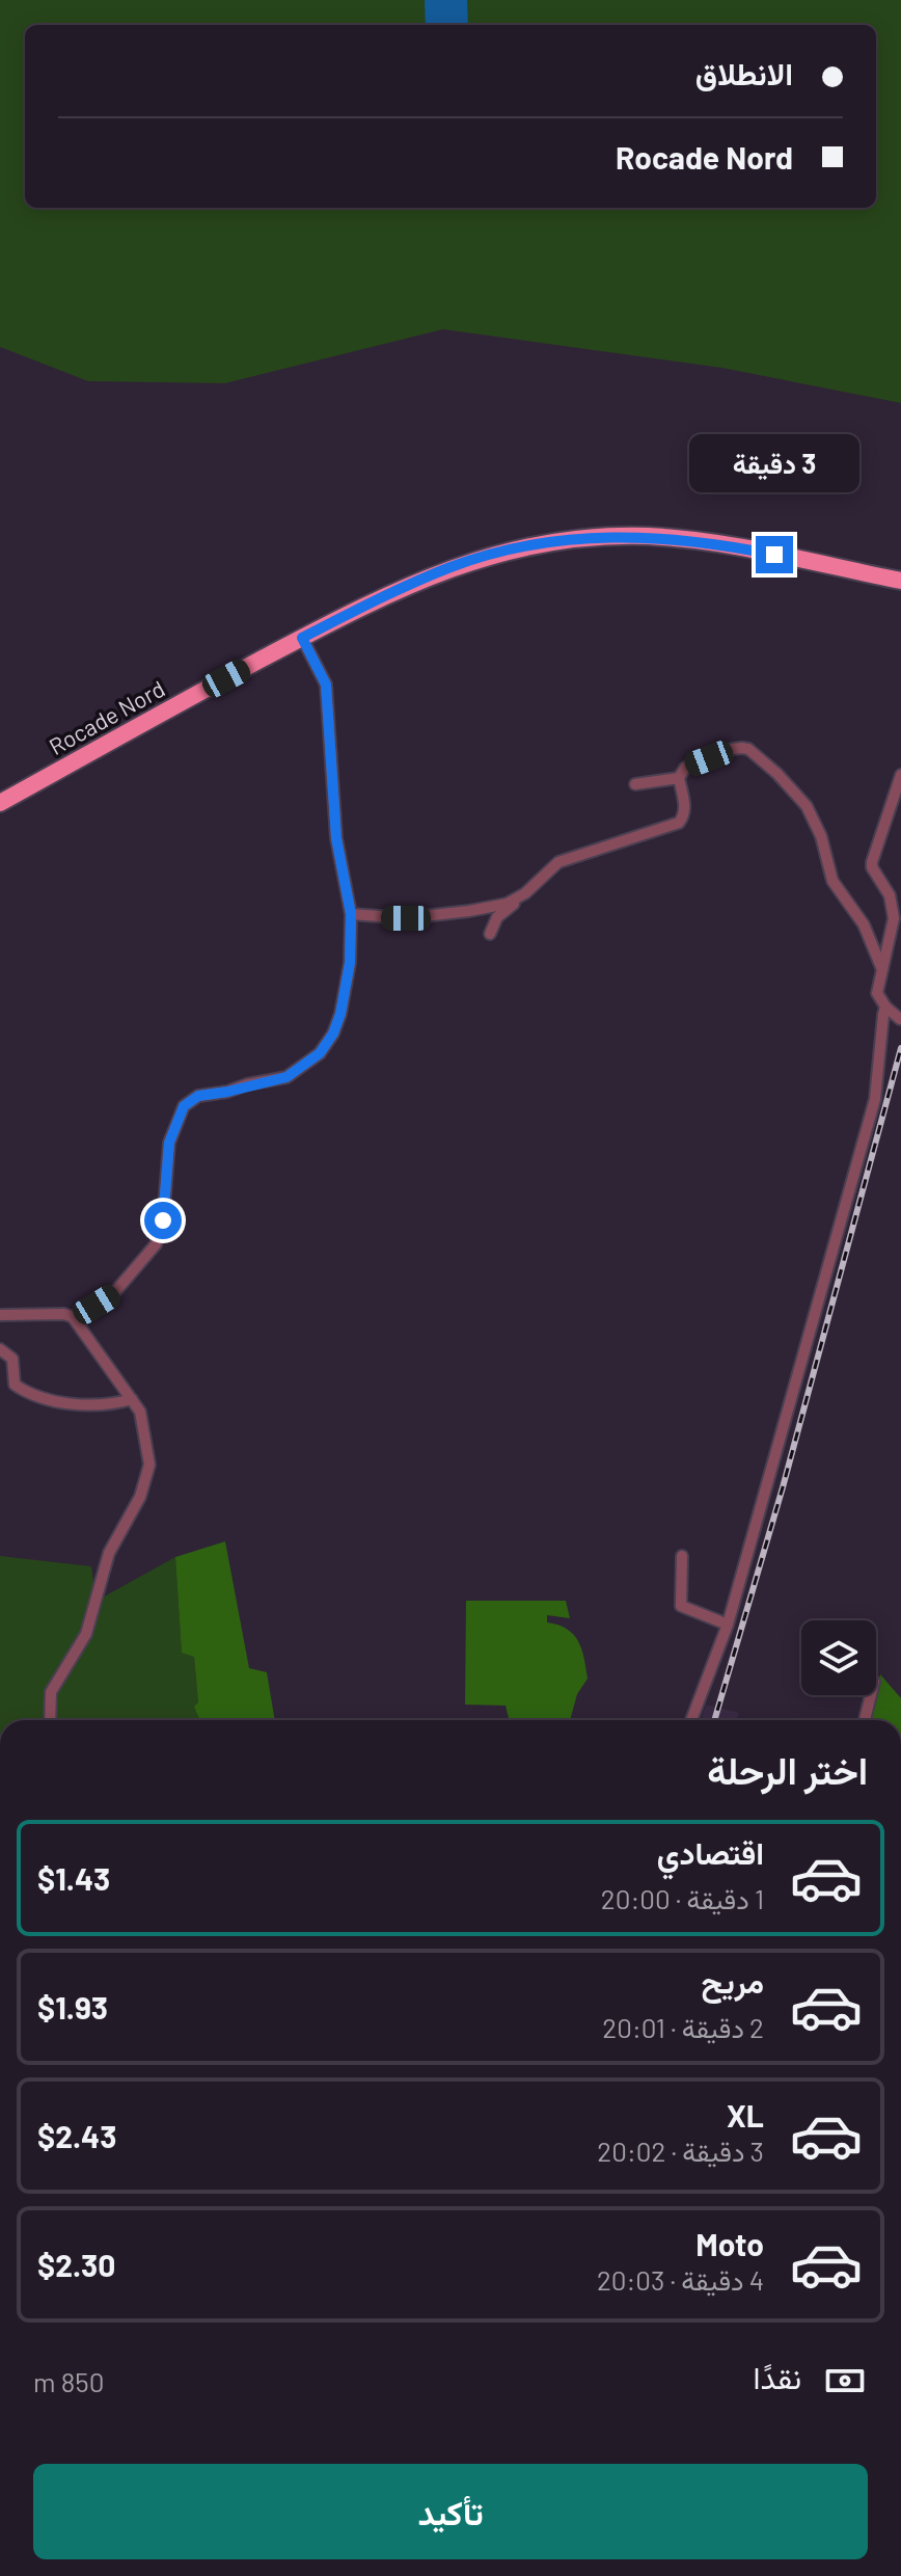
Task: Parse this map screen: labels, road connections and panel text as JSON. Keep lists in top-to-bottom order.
{
  "streets": {
    "highway": ["Rocade Nord"]
  },
  "page": {
    "banner": ["الانطلاق", "Rocade Nord"],
    "bubble": "3 دقيقة",
    "heading": "اختر الرحلة",
    "list": [
      {
        "name": "اقتصادي",
        "note": "1 دقيقة · 20:00",
        "value": "$1.43"
      },
      {
        "name": "مريح",
        "note": "2 دقيقة · 20:01",
        "value": "$1.93"
      },
      {
        "name": "XL",
        "note": "3 دقيقة · 20:02",
        "value": "$2.43"
      },
      {
        "name": "Moto",
        "note": "4 دقيقة · 20:03",
        "value": "$2.30"
      }
    ],
    "pay": ["نقدًا", "850 m"],
    "buttons": "تأكيد"
  }
}
